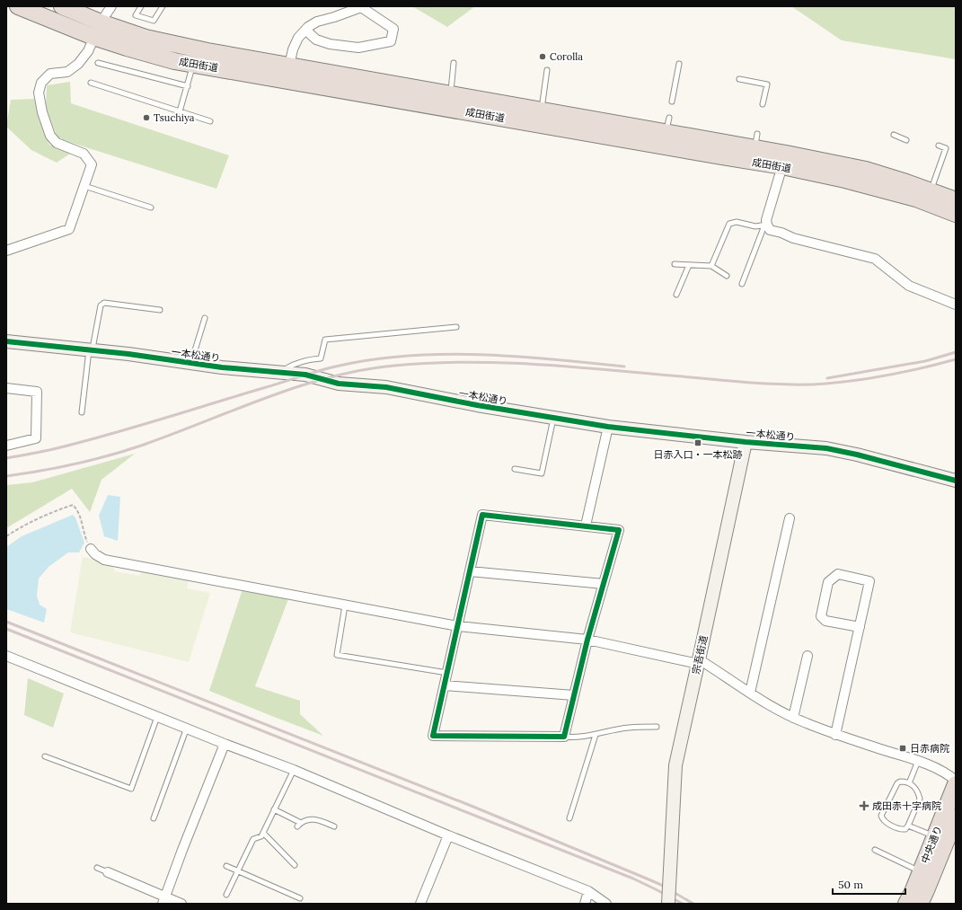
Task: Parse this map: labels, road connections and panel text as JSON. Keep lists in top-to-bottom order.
{
  "streets": {
    "highway": ["成田街道", "中央通り"],
    "street": ["一本松通り", "宗吾街道"]
  },
  "crossings": [
    ["一本松通り", "宗吾街道"]
  ],
  "places": {
    "other": ["Corolla", "Tsuchiya"],
    "transit": ["日赤入口・一本松跡", "日赤病院"],
    "health": ["成田赤十字病院"]
  },
  "scale_bar": "50 m"
}
